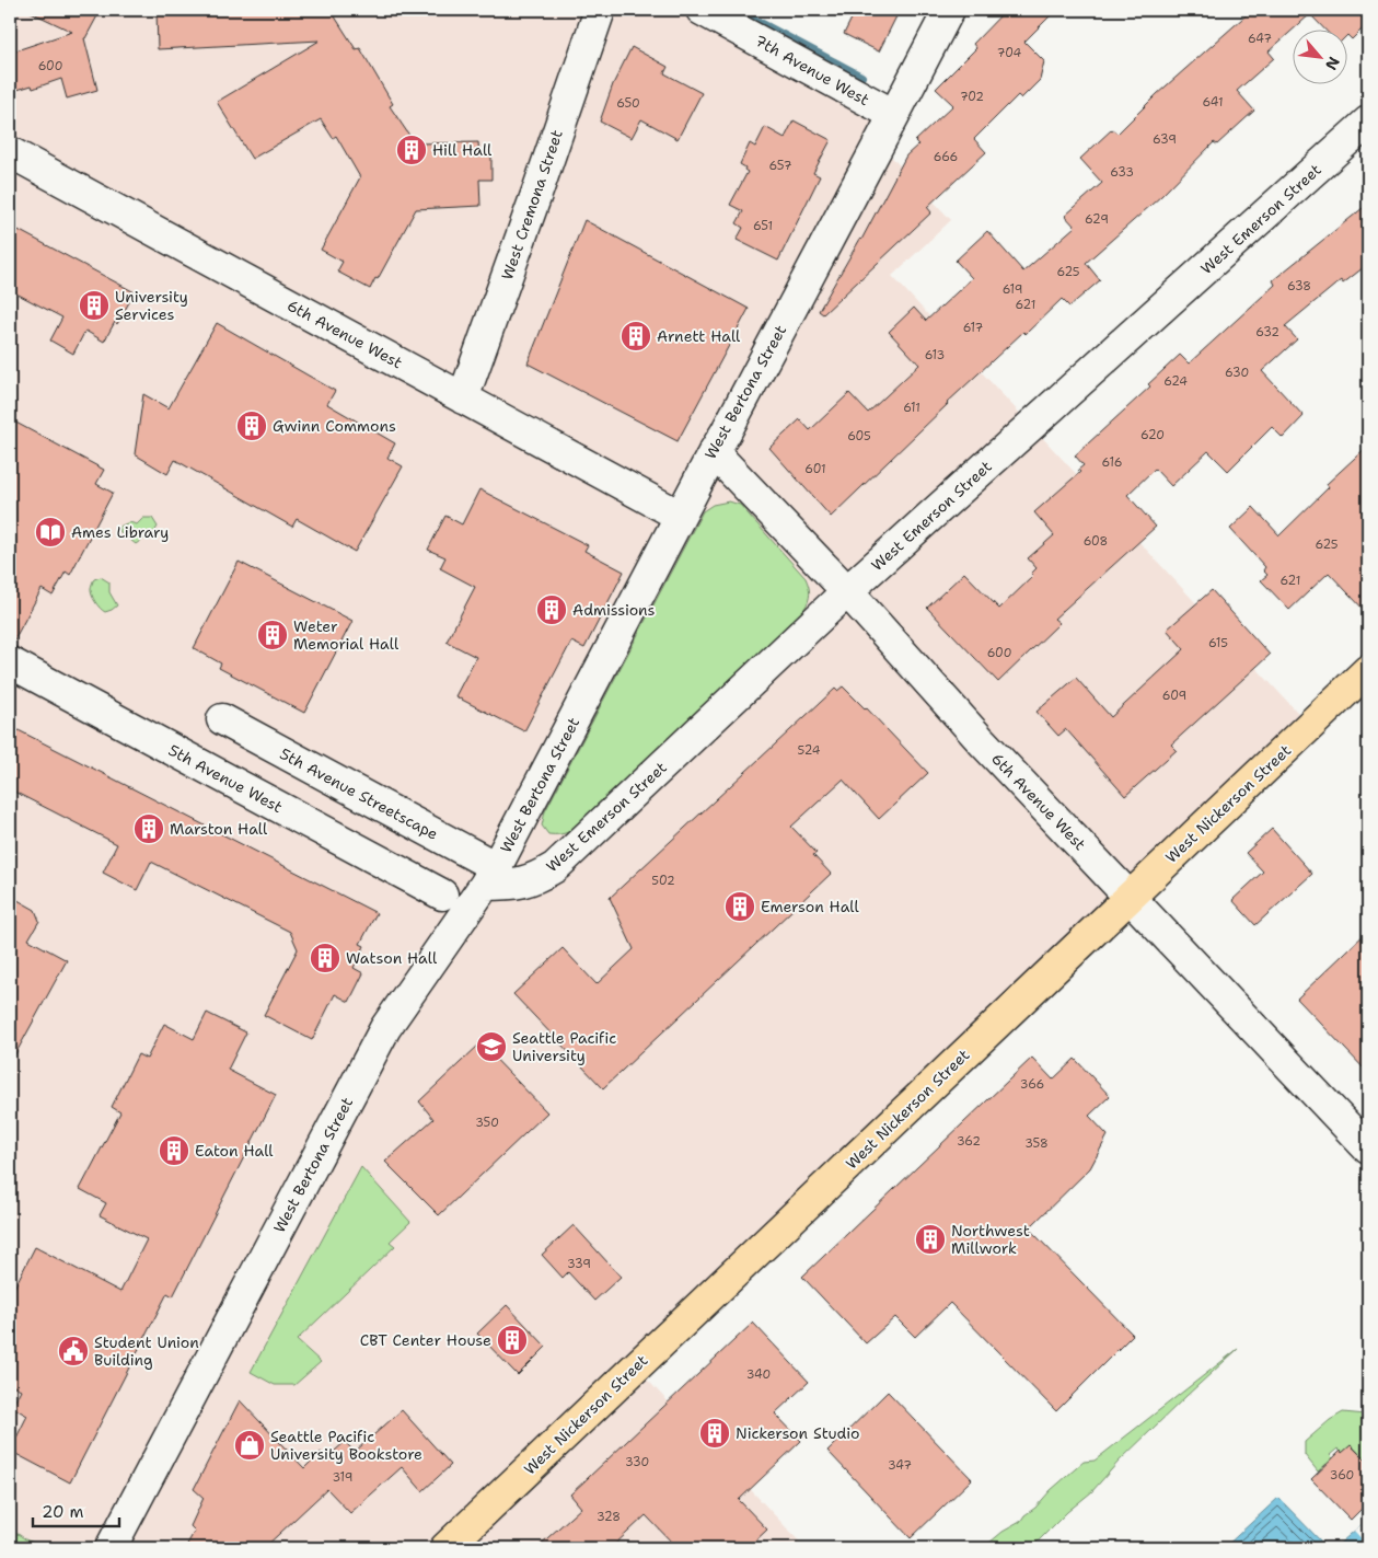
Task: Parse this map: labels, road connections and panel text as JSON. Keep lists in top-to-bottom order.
{
  "streets": {
    "main road": ["West Nickerson Street"],
    "street": [
      "7th Avenue West",
      "West Cremona Street",
      "West Emerson Street",
      "6th Avenue West",
      "West Bertona Street",
      "5th Avenue West",
      "5th Avenue Streetscape"
    ]
  },
  "crossings": [
    ["7th Avenue West", "West Bertona Street"],
    ["West Cremona Street", "6th Avenue West"],
    ["West Emerson Street", "6th Avenue West"],
    ["West Emerson Street", "West Bertona Street"],
    ["West Emerson Street", "5th Avenue Streetscape"],
    ["6th Avenue West", "West Bertona Street"],
    ["6th Avenue West", "West Nickerson Street"],
    ["West Bertona Street", "5th Avenue Streetscape"]
  ],
  "places": {
    "building": [
      "Hill Hall",
      "University Services",
      "Arnett Hall",
      "Gwinn Commons",
      "Admissions",
      "Weter Memorial Hall",
      "Marston Hall",
      "Emerson Hall",
      "Watson Hall",
      "Eaton Hall",
      "Northwest Millwork",
      "CBT Center House",
      "Nickerson Studio"
    ],
    "library": ["Ames Library"],
    "school or university": ["Seattle Pacific University"],
    "public building": ["Student Union Building"],
    "shop": ["Seattle Pacific University Bookstore"]
  },
  "house_numbers": [
    "647",
    "704",
    "600",
    "702",
    "641",
    "650",
    "639",
    "666",
    "657",
    "633",
    "629",
    "651",
    "625",
    "638",
    "619",
    "621",
    "617",
    "632",
    "613",
    "630",
    "624",
    "611",
    "620",
    "605",
    "616",
    "601",
    "608",
    "625",
    "621",
    "615",
    "600",
    "609",
    "524",
    "502",
    "366",
    "350",
    "362",
    "358",
    "339",
    "340",
    "330",
    "347",
    "360",
    "319",
    "328"
  ],
  "scale_bar": "20 m",
  "north": "bottom right"
}
